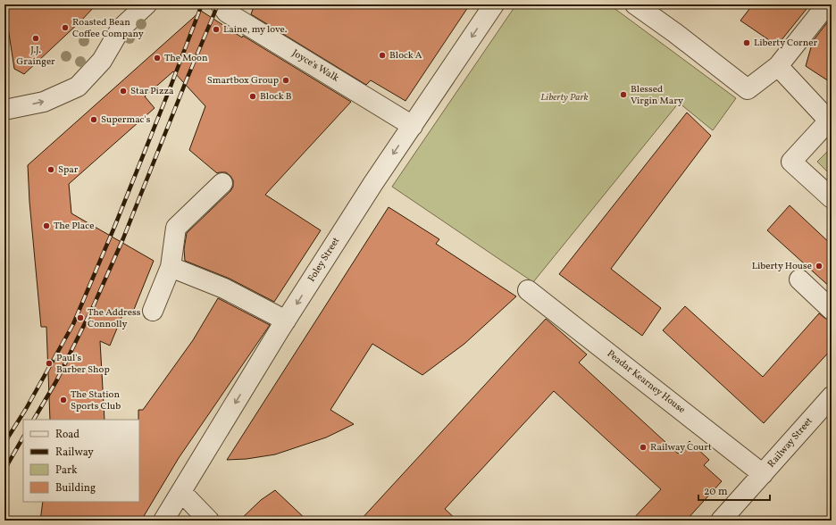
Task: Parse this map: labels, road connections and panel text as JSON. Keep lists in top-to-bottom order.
{
  "streets": {
    "street": [
      "Joyce's Walk",
      "Foley Street",
      "Peadar Kearney House",
      "Railway Street"
    ]
  },
  "crossings": [
    ["Joyce's Walk", "Foley Street"],
    ["Peadar Kearney House", "Railway Street"]
  ],
  "one_way": ["Foley Street"],
  "parks": ["Liberty Park"],
  "places": [
    "Roasted Bean Coffee Company",
    "Laine, my love.",
    "J.J. Grainger",
    "Liberty Corner",
    "Block A",
    "The Moon",
    "Smartbox Group",
    "Star Pizza",
    "Blessed Virgin Mary",
    "Block B",
    "Supermac's",
    "Spar",
    "The Place",
    "Liberty House",
    "The Address Connolly",
    "Paul's Barber Shop",
    "The Station Sports Club",
    "Railway Court"
  ],
  "legend": [
    "Road",
    "Railway",
    "Park",
    "Building"
  ],
  "scale_bar": "20 m"
}
